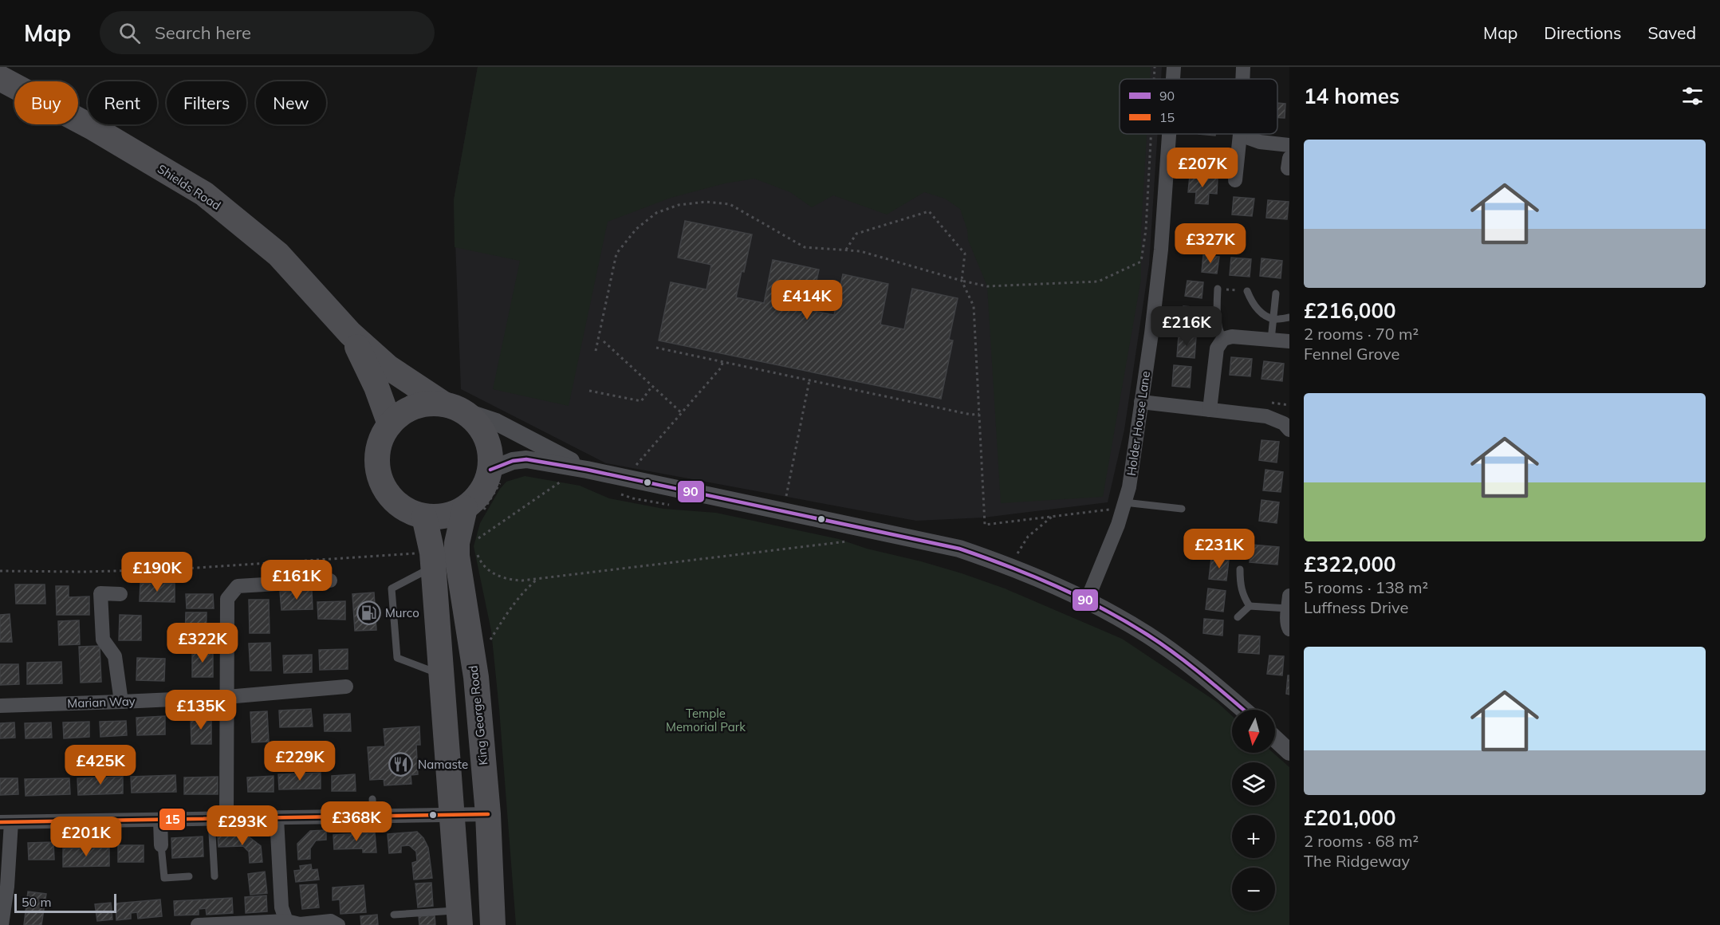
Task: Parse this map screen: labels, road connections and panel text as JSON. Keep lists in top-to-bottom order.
{
  "streets": {
    "highway": ["Shields Road", "King George Road"],
    "street": ["Holder House Lane", "Marian Way"]
  },
  "crossings": [
    ["Shields Road", "King George Road"]
  ],
  "parks": ["Temple Memorial Park"],
  "places": {
    "fuel station": ["Murco"],
    "restaurant": ["Namaste"]
  },
  "lines": ["transit line 90", "transit line 15"],
  "legend": ["90", "15"],
  "scale_bar": "50 m",
  "north": "bottom",
  "page": {
    "header": "Map",
    "search": "Search here",
    "nav": ["Map", "Directions", "Saved"],
    "heading": "14 homes",
    "chip": [
      "Buy",
      "Rent",
      "Filters",
      "New"
    ],
    "list": [
      {
        "name": "£216,000",
        "note": "2 rooms · 70 m² · Fennel Grove"
      },
      {
        "name": "£322,000",
        "note": "5 rooms · 138 m² · Luffness Drive"
      },
      {
        "name": "£201,000",
        "note": "2 rooms · 68 m² · The Ridgeway"
      }
    ],
    "price": [
      "£207K",
      "£327K",
      "£414K",
      "£216K",
      "£231K",
      "£190K",
      "£161K",
      "£322K",
      "£135K",
      "£229K",
      "£425K",
      "£368K",
      "£293K",
      "£201K"
    ],
    "map_buttons": ["+", "−"],
    "scale": "50 m"
  }
}
